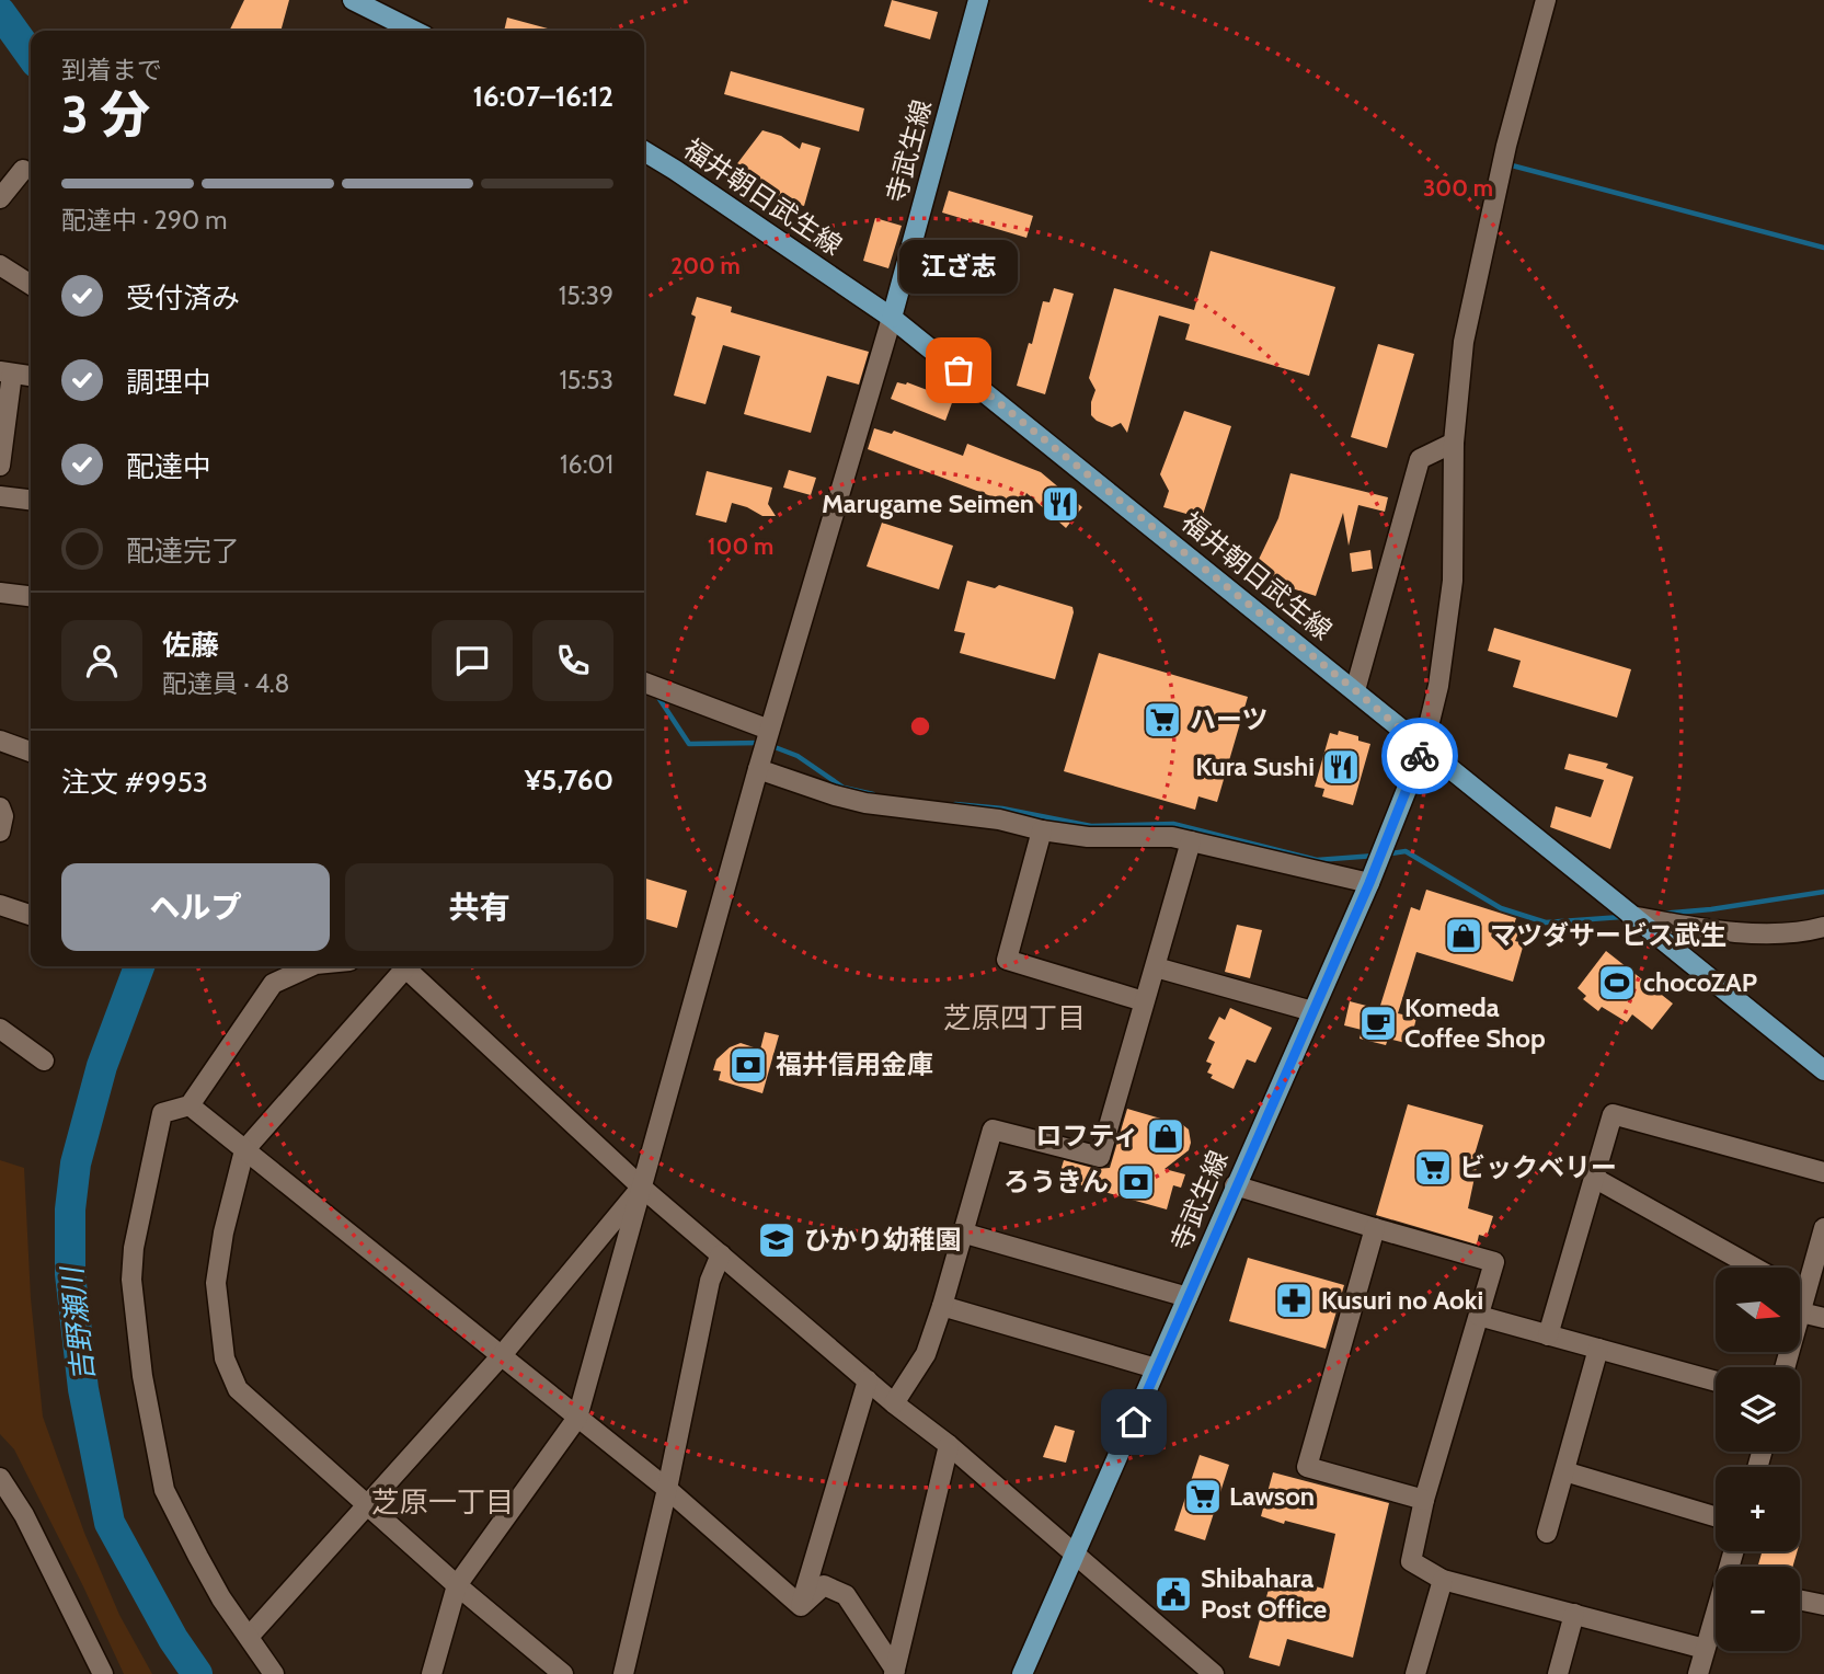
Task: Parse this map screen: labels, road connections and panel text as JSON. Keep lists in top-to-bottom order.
{
  "streets": {
    "main road": ["寺武生線", "福井朝日武生線"]
  },
  "crossings": [
    ["寺武生線", "福井朝日武生線"]
  ],
  "districts": ["芝原四丁目", "芝原一丁目"],
  "water": ["吉野瀬川"],
  "places": {
    "other": ["江ざ志"],
    "restaurant": ["Marugame Seimen", "Kura Sushi"],
    "supermarket": ["ハーツ", "ビックベリー", "Lawson"],
    "shop": ["マツダサービス武生", "ロフティ"],
    "sports": ["chocoZAP"],
    "cafe": ["Komeda Coffee Shop"],
    "bank": ["福井信用金庫", "ろうきん"],
    "school or university": ["ひかり幼稚園"],
    "pharmacy": ["Kusuri no Aoki"],
    "public building": ["Shibahara Post Office"]
  },
  "north": "right",
  "page": {
    "heading": ["3 分", "到着まで", "16:07–16:12"],
    "panel": [
      "佐藤",
      "配達員 · 4.8",
      "注文 #9953",
      "¥5,760"
    ],
    "bar": "配達中 · 290 m",
    "bubble": "江ざ志",
    "list": [
      ["受付済み", "15:39"],
      ["調理中", "15:53"],
      ["配達中", "16:01"],
      "配達完了"
    ],
    "buttons": ["ヘルプ", "共有"],
    "map_buttons": ["+", "−"]
  },
  "rings": ["300 m", "200 m", "100 m"]
}
